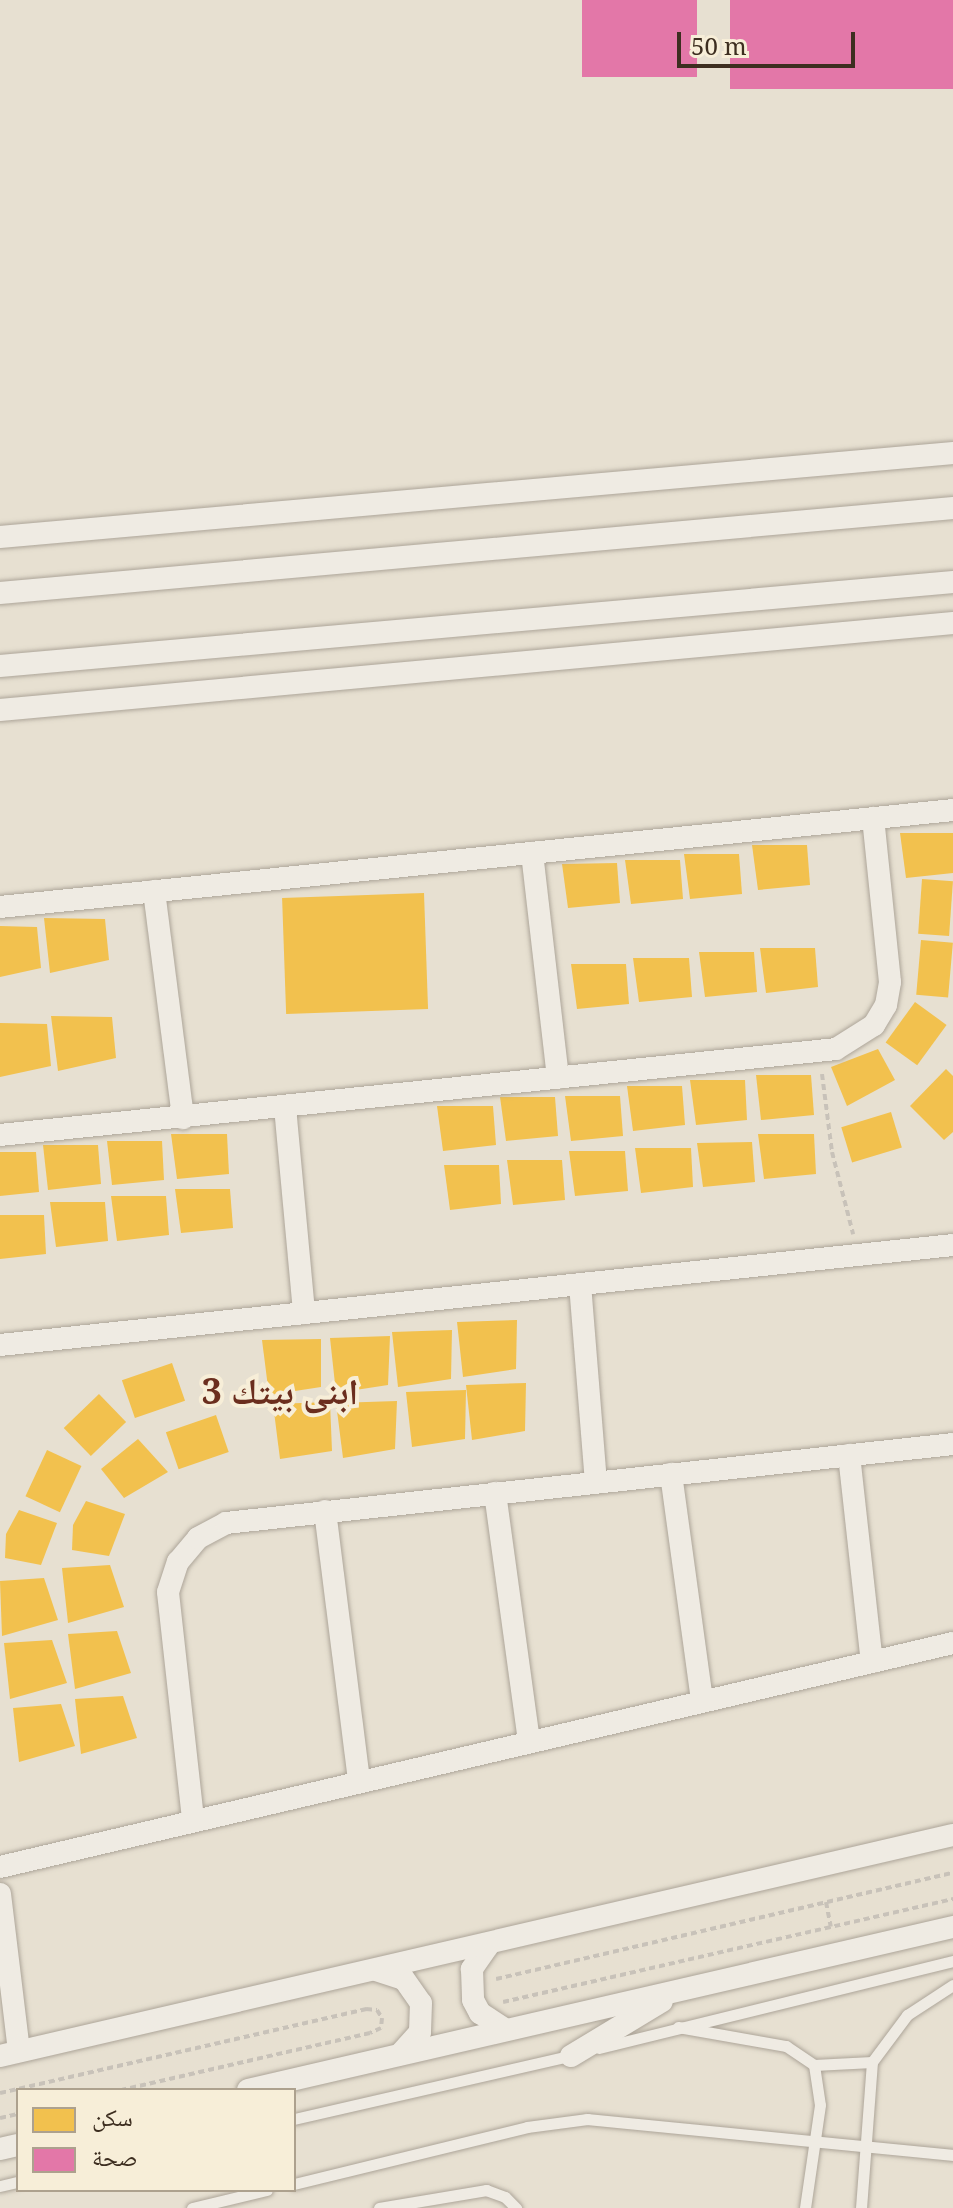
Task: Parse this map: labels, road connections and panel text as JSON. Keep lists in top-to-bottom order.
{
  "districts": ["ابنى بيتك 3"],
  "legend": ["سكن", "صحة"],
  "scale_bar": "50 m"
}
